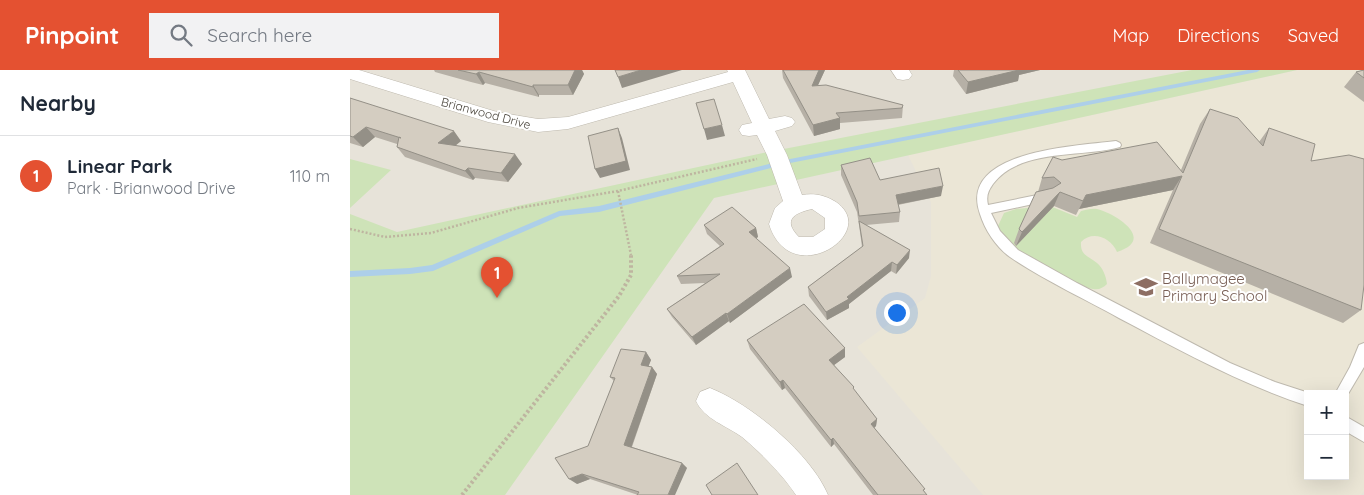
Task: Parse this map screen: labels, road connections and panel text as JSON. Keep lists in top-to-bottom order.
{
  "streets": {
    "street": ["Brianwood Drive"]
  },
  "places": {
    "school or university": ["Ballymagee Primary School"]
  },
  "page": {
    "header": "Pinpoint",
    "search": "Search here",
    "nav": ["Map", "Directions", "Saved"],
    "heading": "Nearby",
    "list": [
      {
        "mark": "1",
        "name": "Linear Park",
        "note": "Park · Brianwood Drive",
        "value": "110 m"
      }
    ],
    "pins": "1",
    "map_buttons": ["+", "−"]
  }
}
